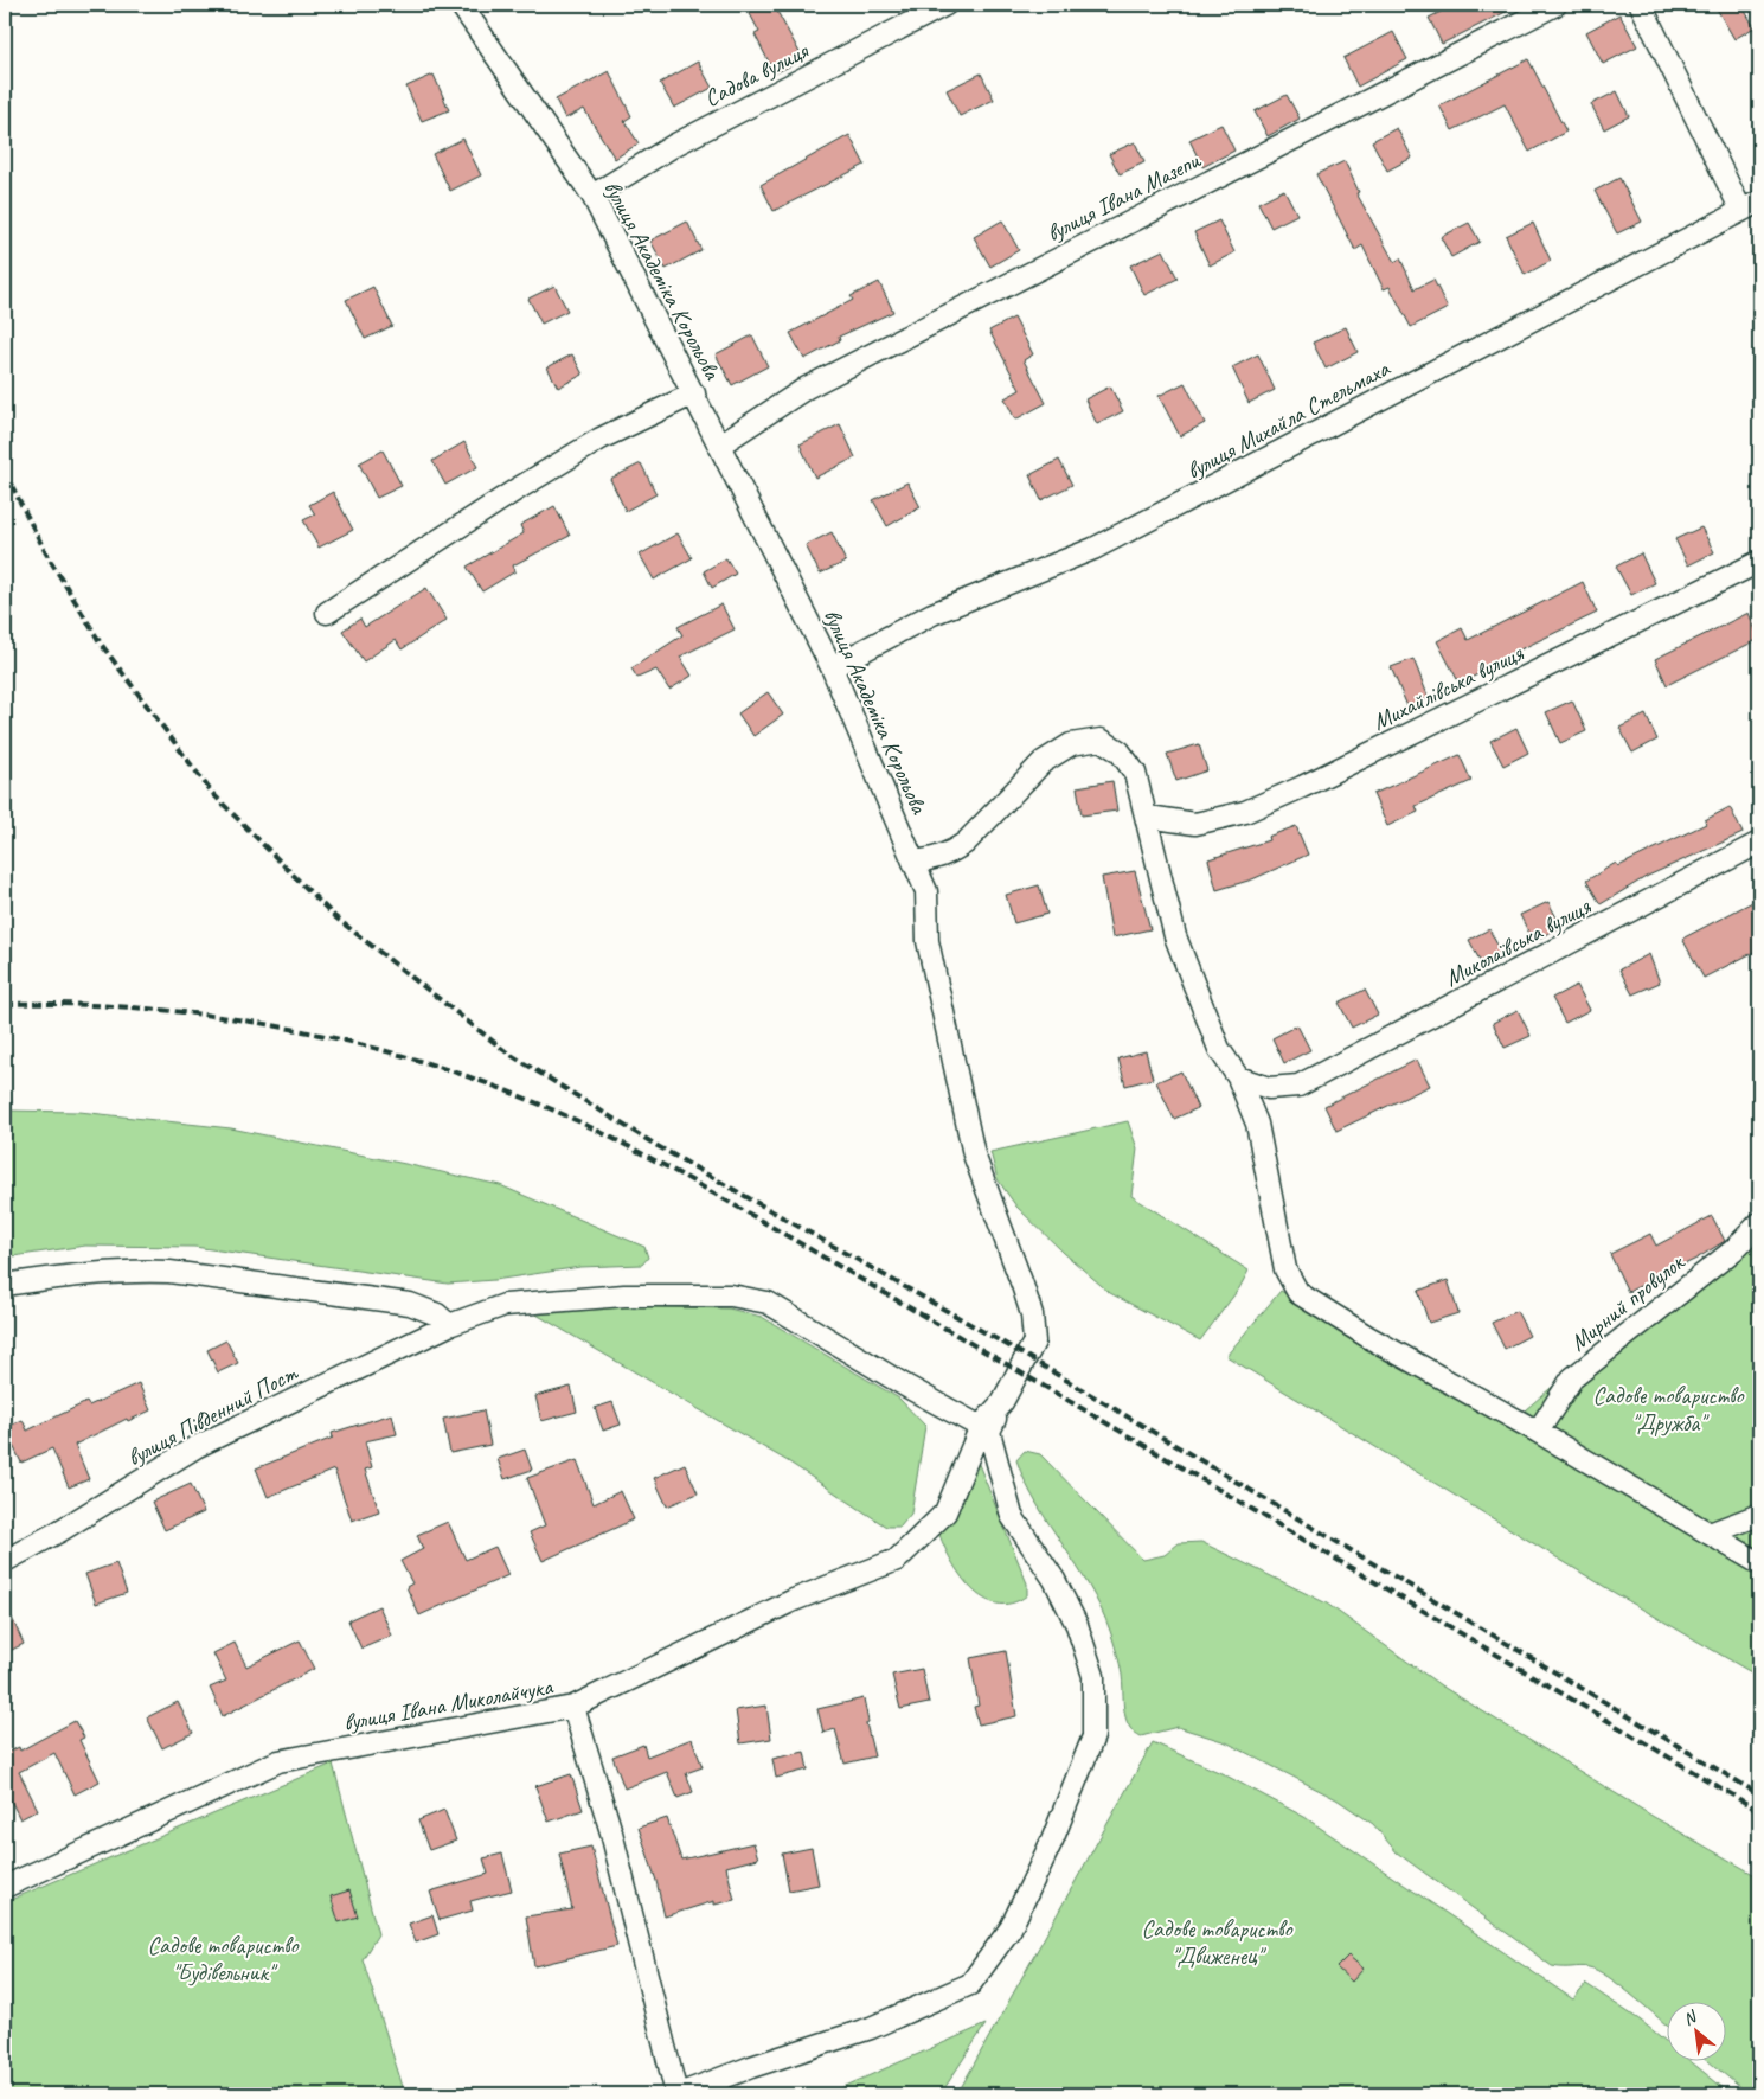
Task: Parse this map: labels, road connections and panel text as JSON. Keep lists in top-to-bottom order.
{
  "streets": {
    "street": [
      "Садова вулиця",
      "вулиця Івана Мазепи",
      "вулиця Академіка Корольова",
      "вулиця Михайла Стельмаха",
      "Михайлівська вулиця",
      "Миколаївська вулиця",
      "Мирний провулок",
      "вулиця Південний Пост",
      "вулиця Івана Миколайчука"
    ]
  },
  "crossings": [
    ["Садова вулиця", "вулиця Академіка Корольова"],
    ["вулиця Івана Мазепи", "вулиця Академіка Корольова"],
    ["вулиця Академіка Корольова", "вулиця Михайла Стельмаха"],
    ["вулиця Академіка Корольова", "вулиця Південний Пост"],
    ["вулиця Академіка Корольова", "вулиця Івана Миколайчука"]
  ],
  "parks": ["Садове товариство \"Дружба\"", "Садове товариство \"Движенец\"", "Садове товариство \"Будівельник\""],
  "north": "top left"
}
